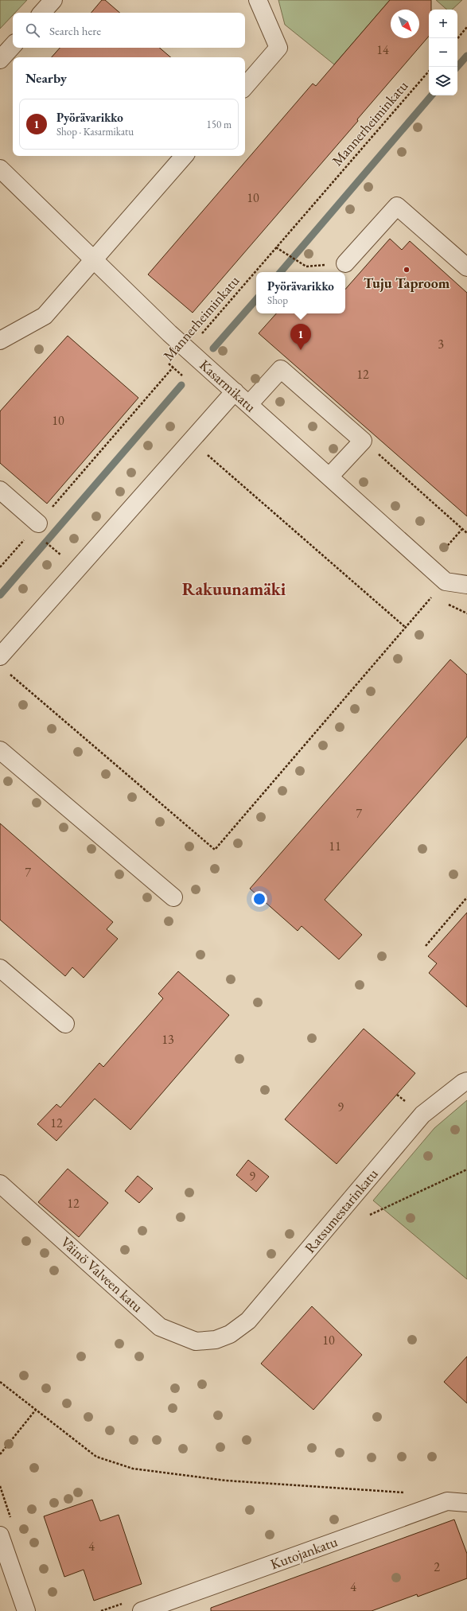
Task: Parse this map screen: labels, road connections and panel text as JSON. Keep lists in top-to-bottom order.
{
  "streets": {
    "street": [
      "Kasarmikatu",
      "Ratsumestarinkatu",
      "Väinö Valveen katu",
      "Kutojankatu"
    ],
    "path": ["Mannerheiminkatu"]
  },
  "crossings": [
    ["Mannerheiminkatu", "Kasarmikatu"],
    ["Ratsumestarinkatu", "Väinö Valveen katu"]
  ],
  "districts": ["Rakuunamäki"],
  "places": ["Tuju Taproom"],
  "house_numbers": [
    "14",
    "10",
    "3",
    "12",
    "10",
    "7",
    "11",
    "7",
    "13",
    "9",
    "12",
    "9",
    "12",
    "10",
    "4",
    "2",
    "4"
  ],
  "north": "bottom right",
  "page": {
    "map_buttons": ["+", "−"],
    "search": "Search here",
    "heading": "Nearby",
    "list": [
      {
        "mark": "1",
        "name": "Pyörävarikko",
        "note": "Shop · Kasarmikatu",
        "value": "150 m"
      }
    ],
    "popup": ["Pyörävarikko", "Shop"],
    "pins": "1"
  }
}
